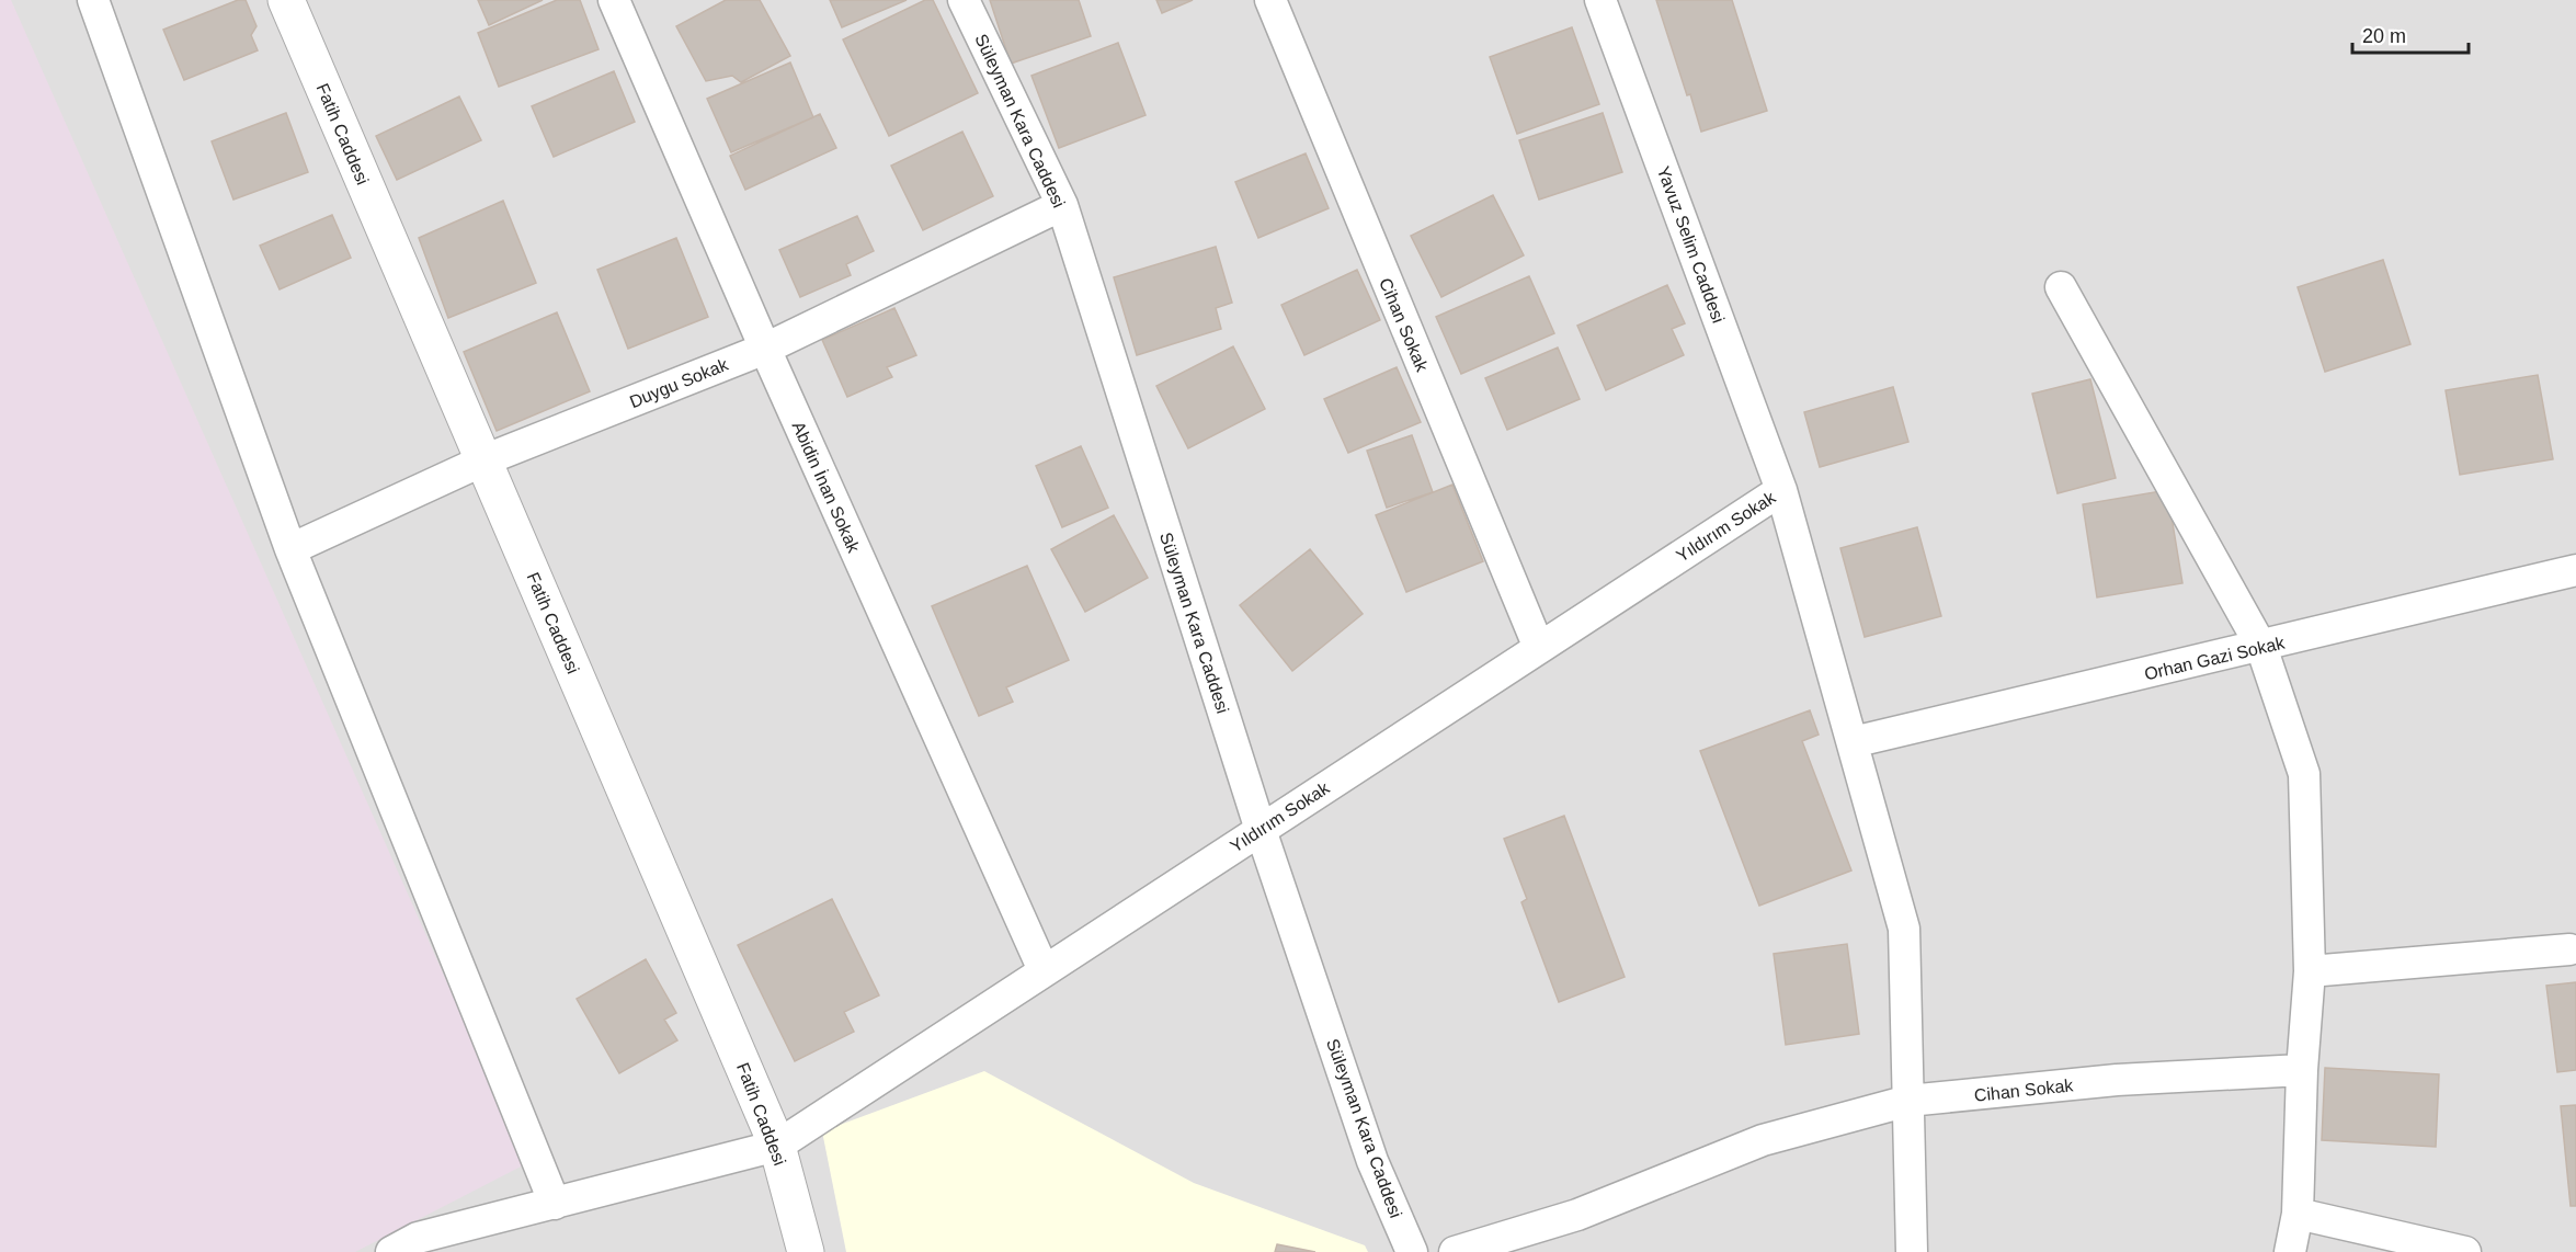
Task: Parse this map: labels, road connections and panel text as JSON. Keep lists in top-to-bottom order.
{
  "streets": {
    "street": [
      "Süleyman Kara Caddesi",
      "Fatih Caddesi",
      "Yavuz Selim Caddesi",
      "Cihan Sokak",
      "Duygu Sokak",
      "Abidin İnan Sokak",
      "Yıldırım Sokak",
      "Orhan Gazi Sokak"
    ]
  },
  "crossings": [
    ["Süleyman Kara Caddesi", "Duygu Sokak"],
    ["Süleyman Kara Caddesi", "Yıldırım Sokak"],
    ["Fatih Caddesi", "Duygu Sokak"],
    ["Fatih Caddesi", "Yıldırım Sokak"],
    ["Yavuz Selim Caddesi", "Cihan Sokak"],
    ["Yavuz Selim Caddesi", "Yıldırım Sokak"],
    ["Yavuz Selim Caddesi", "Orhan Gazi Sokak"],
    ["Cihan Sokak", "Yıldırım Sokak"],
    ["Duygu Sokak", "Abidin İnan Sokak"],
    ["Abidin İnan Sokak", "Yıldırım Sokak"]
  ],
  "scale_bar": "20 m"
}
